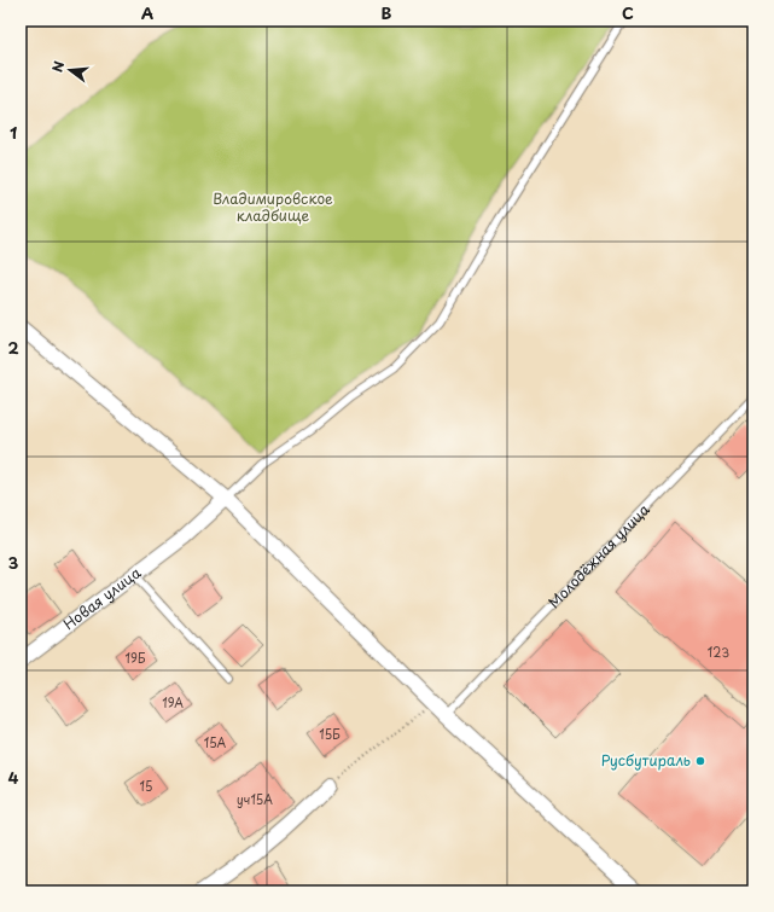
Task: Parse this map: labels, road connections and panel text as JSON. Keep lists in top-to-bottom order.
{
  "streets": {
    "street": ["Новая улица"],
    "lane": ["Молодёжная улица"]
  },
  "parks": ["Владимировское кладбище"],
  "places": ["Русбутираль"],
  "house_numbers": [
    "123",
    "19Б",
    "19А",
    "15Б",
    "15А",
    "15",
    "уч15А"
  ],
  "north": "left",
  "grid": {
    "columns": ["A", "B", "C"],
    "rows": [
      "1",
      "2",
      "3",
      "4"
    ]
  }
}
